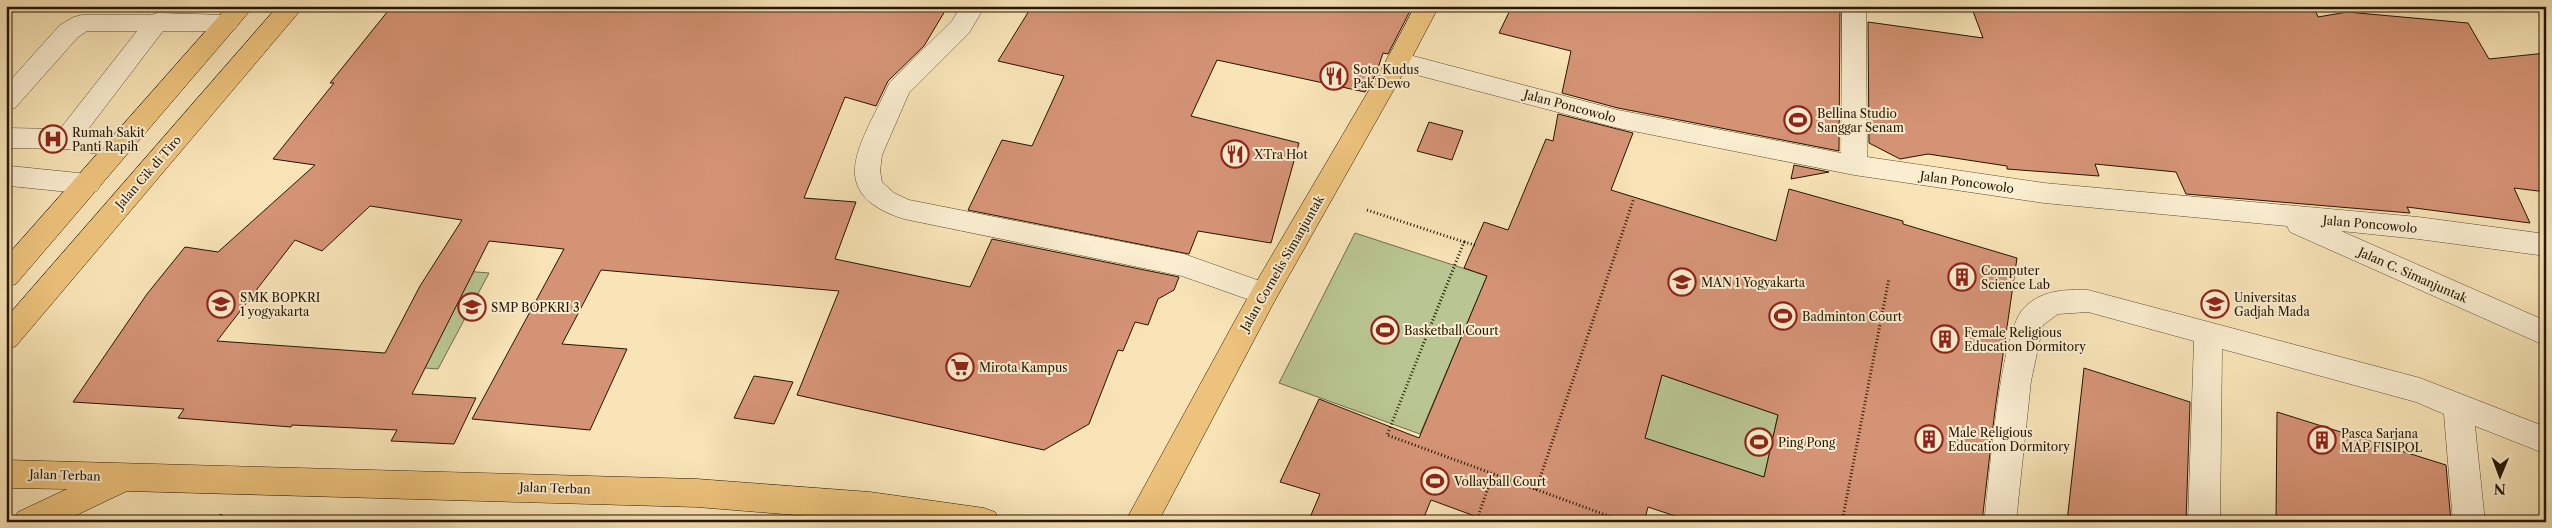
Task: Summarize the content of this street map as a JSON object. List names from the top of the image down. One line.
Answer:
{"streets":{"main road":["Jalan Cik di Tiro","Jalan Cornelis Simanjuntak","Jalan Terban"],"street":["Jalan Poncowolo","Jalan C. Simanjuntak"]},"crossings":[["Jalan Poncowolo","Jalan Cornelis Simanjuntak"],["Jalan Poncowolo","Jalan C. Simanjuntak"]],"places":{"restaurant":["Soto Kudus Pak Dewo","XTra Hot"],"sports":["Bellina Studio Sanggar Senam","Badminton Court","Basketball Court","Ping Pong","Vollayball Court"],"hospital":["Rumah Sakit Panti Rapih"],"building":["Computer Science Lab","Female Religious Education Dormitory","Male Religious Education Dormitory","Pasca Sarjana MAP FISIPOL"],"school or university":["MAN 1 Yogyakarta","SMK BOPKRI 1 yogyakarta","Universitas Gadjah Mada","SMP BOPKRI 3"],"supermarket":["Mirota Kampus"]},"north":"bottom"}
